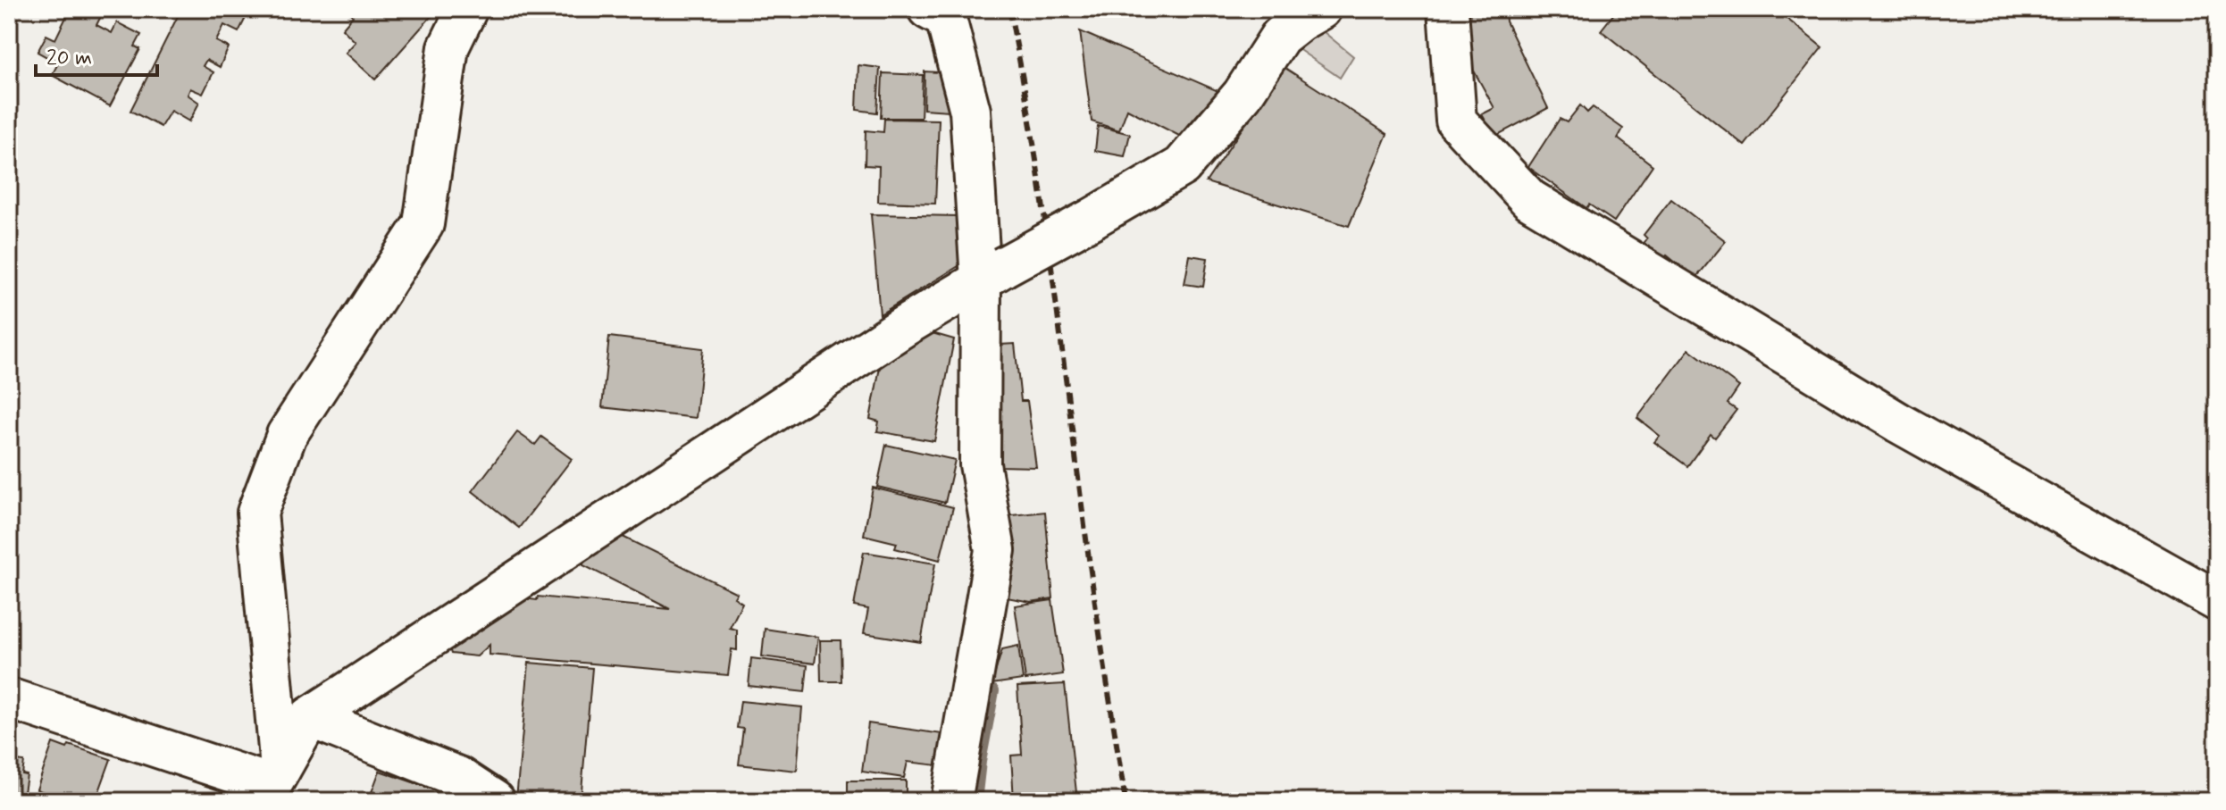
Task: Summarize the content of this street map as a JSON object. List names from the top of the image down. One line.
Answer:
{"scale_bar":"20 m"}
